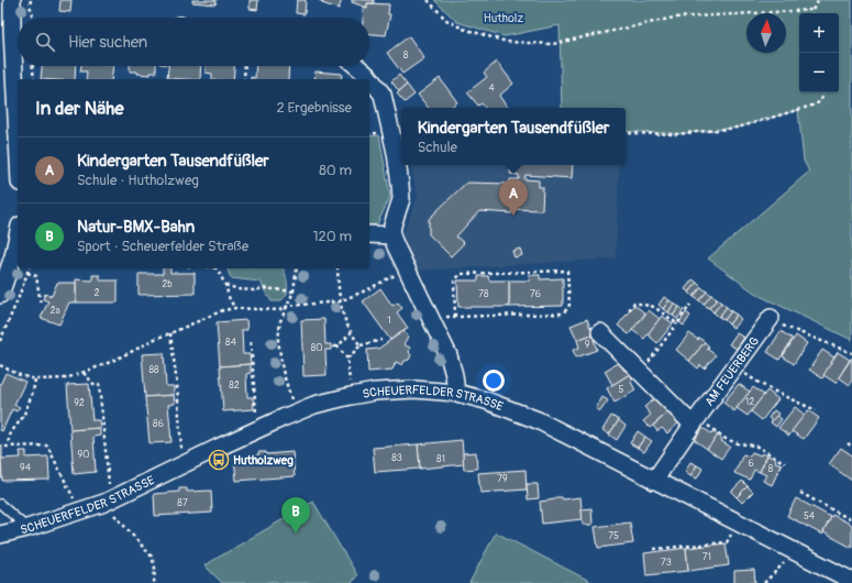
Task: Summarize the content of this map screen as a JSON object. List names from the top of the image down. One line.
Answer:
{"streets":{"street":["AM FEUERBERG","SCHEUERFELDER STRASSE"]},"crossings":[["AM FEUERBERG","SCHEUERFELDER STRASSE"]],"parks":["Hutholz"],"places":{"bus stop":["Hutholzweg"]},"house_numbers":["8","4","2b","2","78","76","2a","1","84","9","80","88","82","5","12","92","86","90","83","81","6","94","8","79","87","54","75","71","73"],"north":"top","page":{"map_buttons":["+","−"],"search":"Hier suchen","heading":["In der Nähe","2 Ergebnisse"],"popup":["Kindergarten Tausendfüßler","Schule"],"list":[{"mark":"A","name":"Kindergarten Tausendfüßler","note":"Schule · Hutholzweg","value":"80 m"},{"mark":"B","name":"Natur-BMX-Bahn","note":"Sport · Scheuerfelder Straße","value":"120 m"}],"pins":["A","B"]}}
